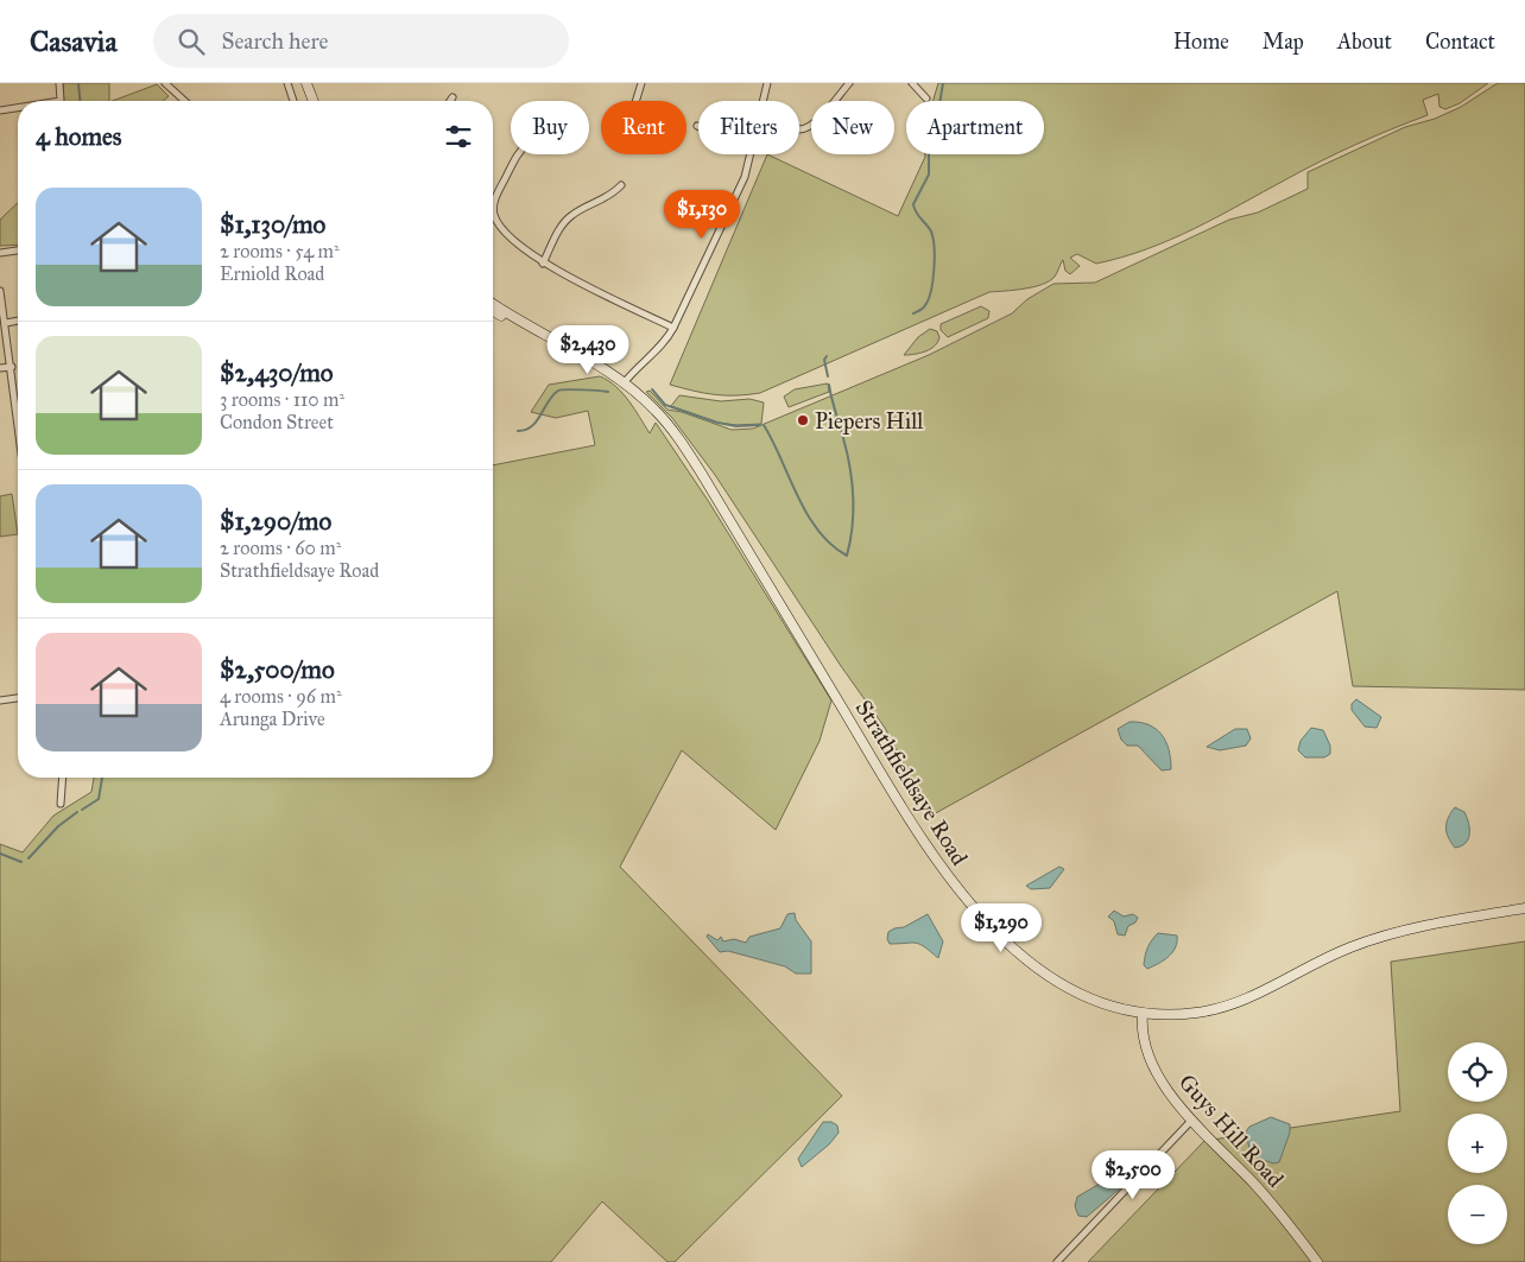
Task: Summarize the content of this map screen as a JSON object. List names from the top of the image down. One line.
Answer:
{"streets":{"main road":["Strathfieldsaye Road","Guys Hill Road"]},"crossings":[["Strathfieldsaye Road","Guys Hill Road"]],"places":["Piepers Hill"],"page":{"header":"Casavia","search":"Search here","nav":["Home","Map","About","Contact"],"chip":["Buy","Rent","Filters","New","Apartment"],"heading":"4 homes","list":[{"name":"$1,130/mo","note":"2 rooms · 54 m² · Erniold Road"},{"name":"$2,430/mo","note":"3 rooms · 110 m² · Condon Street"},{"name":"$1,290/mo","note":"2 rooms · 60 m² · Strathfieldsaye Road"},{"name":"$2,500/mo","note":"4 rooms · 96 m² · Arunga Drive"}],"price":["$1,130","$2,430","$1,290","$2,500"],"map_buttons":["+","−"]}}
